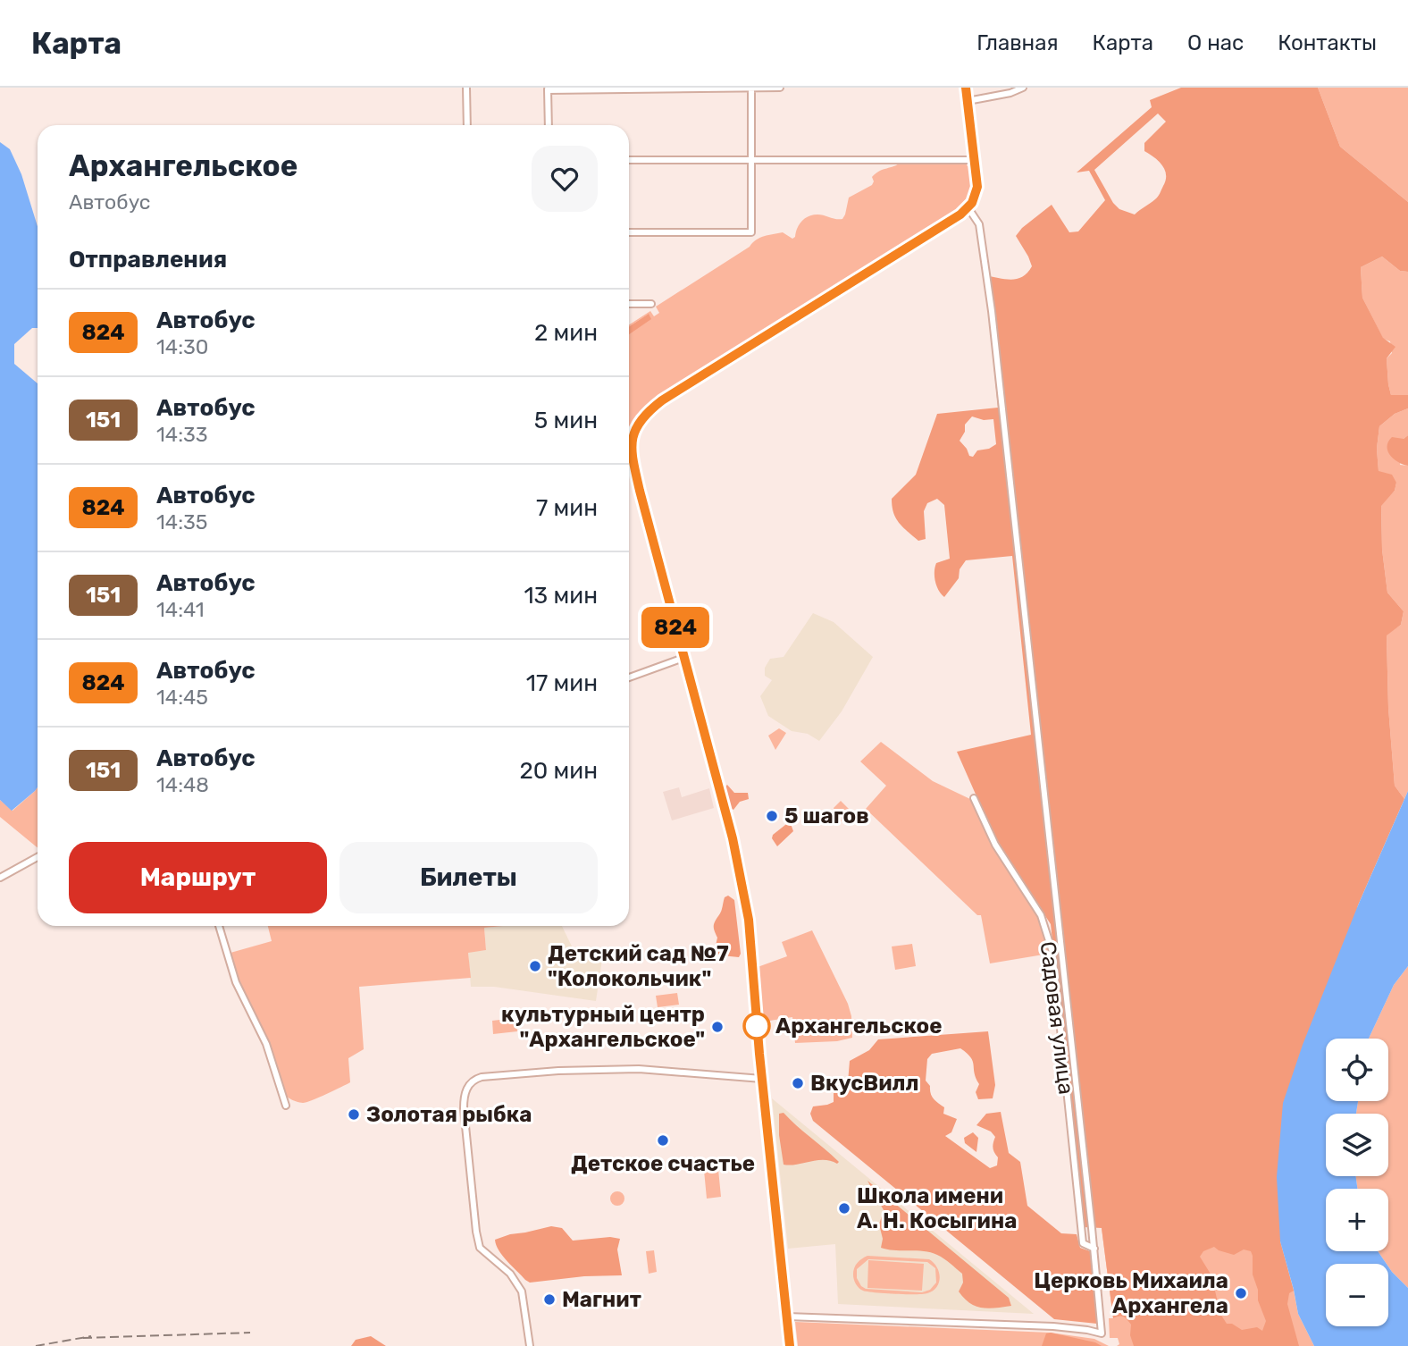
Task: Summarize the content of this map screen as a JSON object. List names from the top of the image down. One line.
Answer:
{"streets":{"street":["Садовая улица"]},"places":["5 шагов","Детский сад №7 \"Колокольчик\"","Архангельское","культурный центр \"Архангельское\"","ВкусВилл","Золотая рыбка","Детское счастье","Школа имени А. Н. Косыгина","Церковь Михаила Архангела","Магнит"],"lines":["bus line 824"],"page":{"header":"Карта","nav":["Главная","Карта","О нас","Контакты"],"on_map":"824","heading":[["Архангельское","Автобус"],"Отправления"],"list":[{"mark":"824","name":"Автобус","note":"14:30","value":"2 мин"},{"mark":"151","name":"Автобус","note":"14:33","value":"5 мин"},{"mark":"824","name":"Автобус","note":"14:35","value":"7 мин"},{"mark":"151","name":"Автобус","note":"14:41","value":"13 мин"},{"mark":"824","name":"Автобус","note":"14:45","value":"17 мин"},{"mark":"151","name":"Автобус","note":"14:48","value":"20 мин"}],"buttons":["Маршрут","Билеты"],"map_buttons":["+","−"]}}
